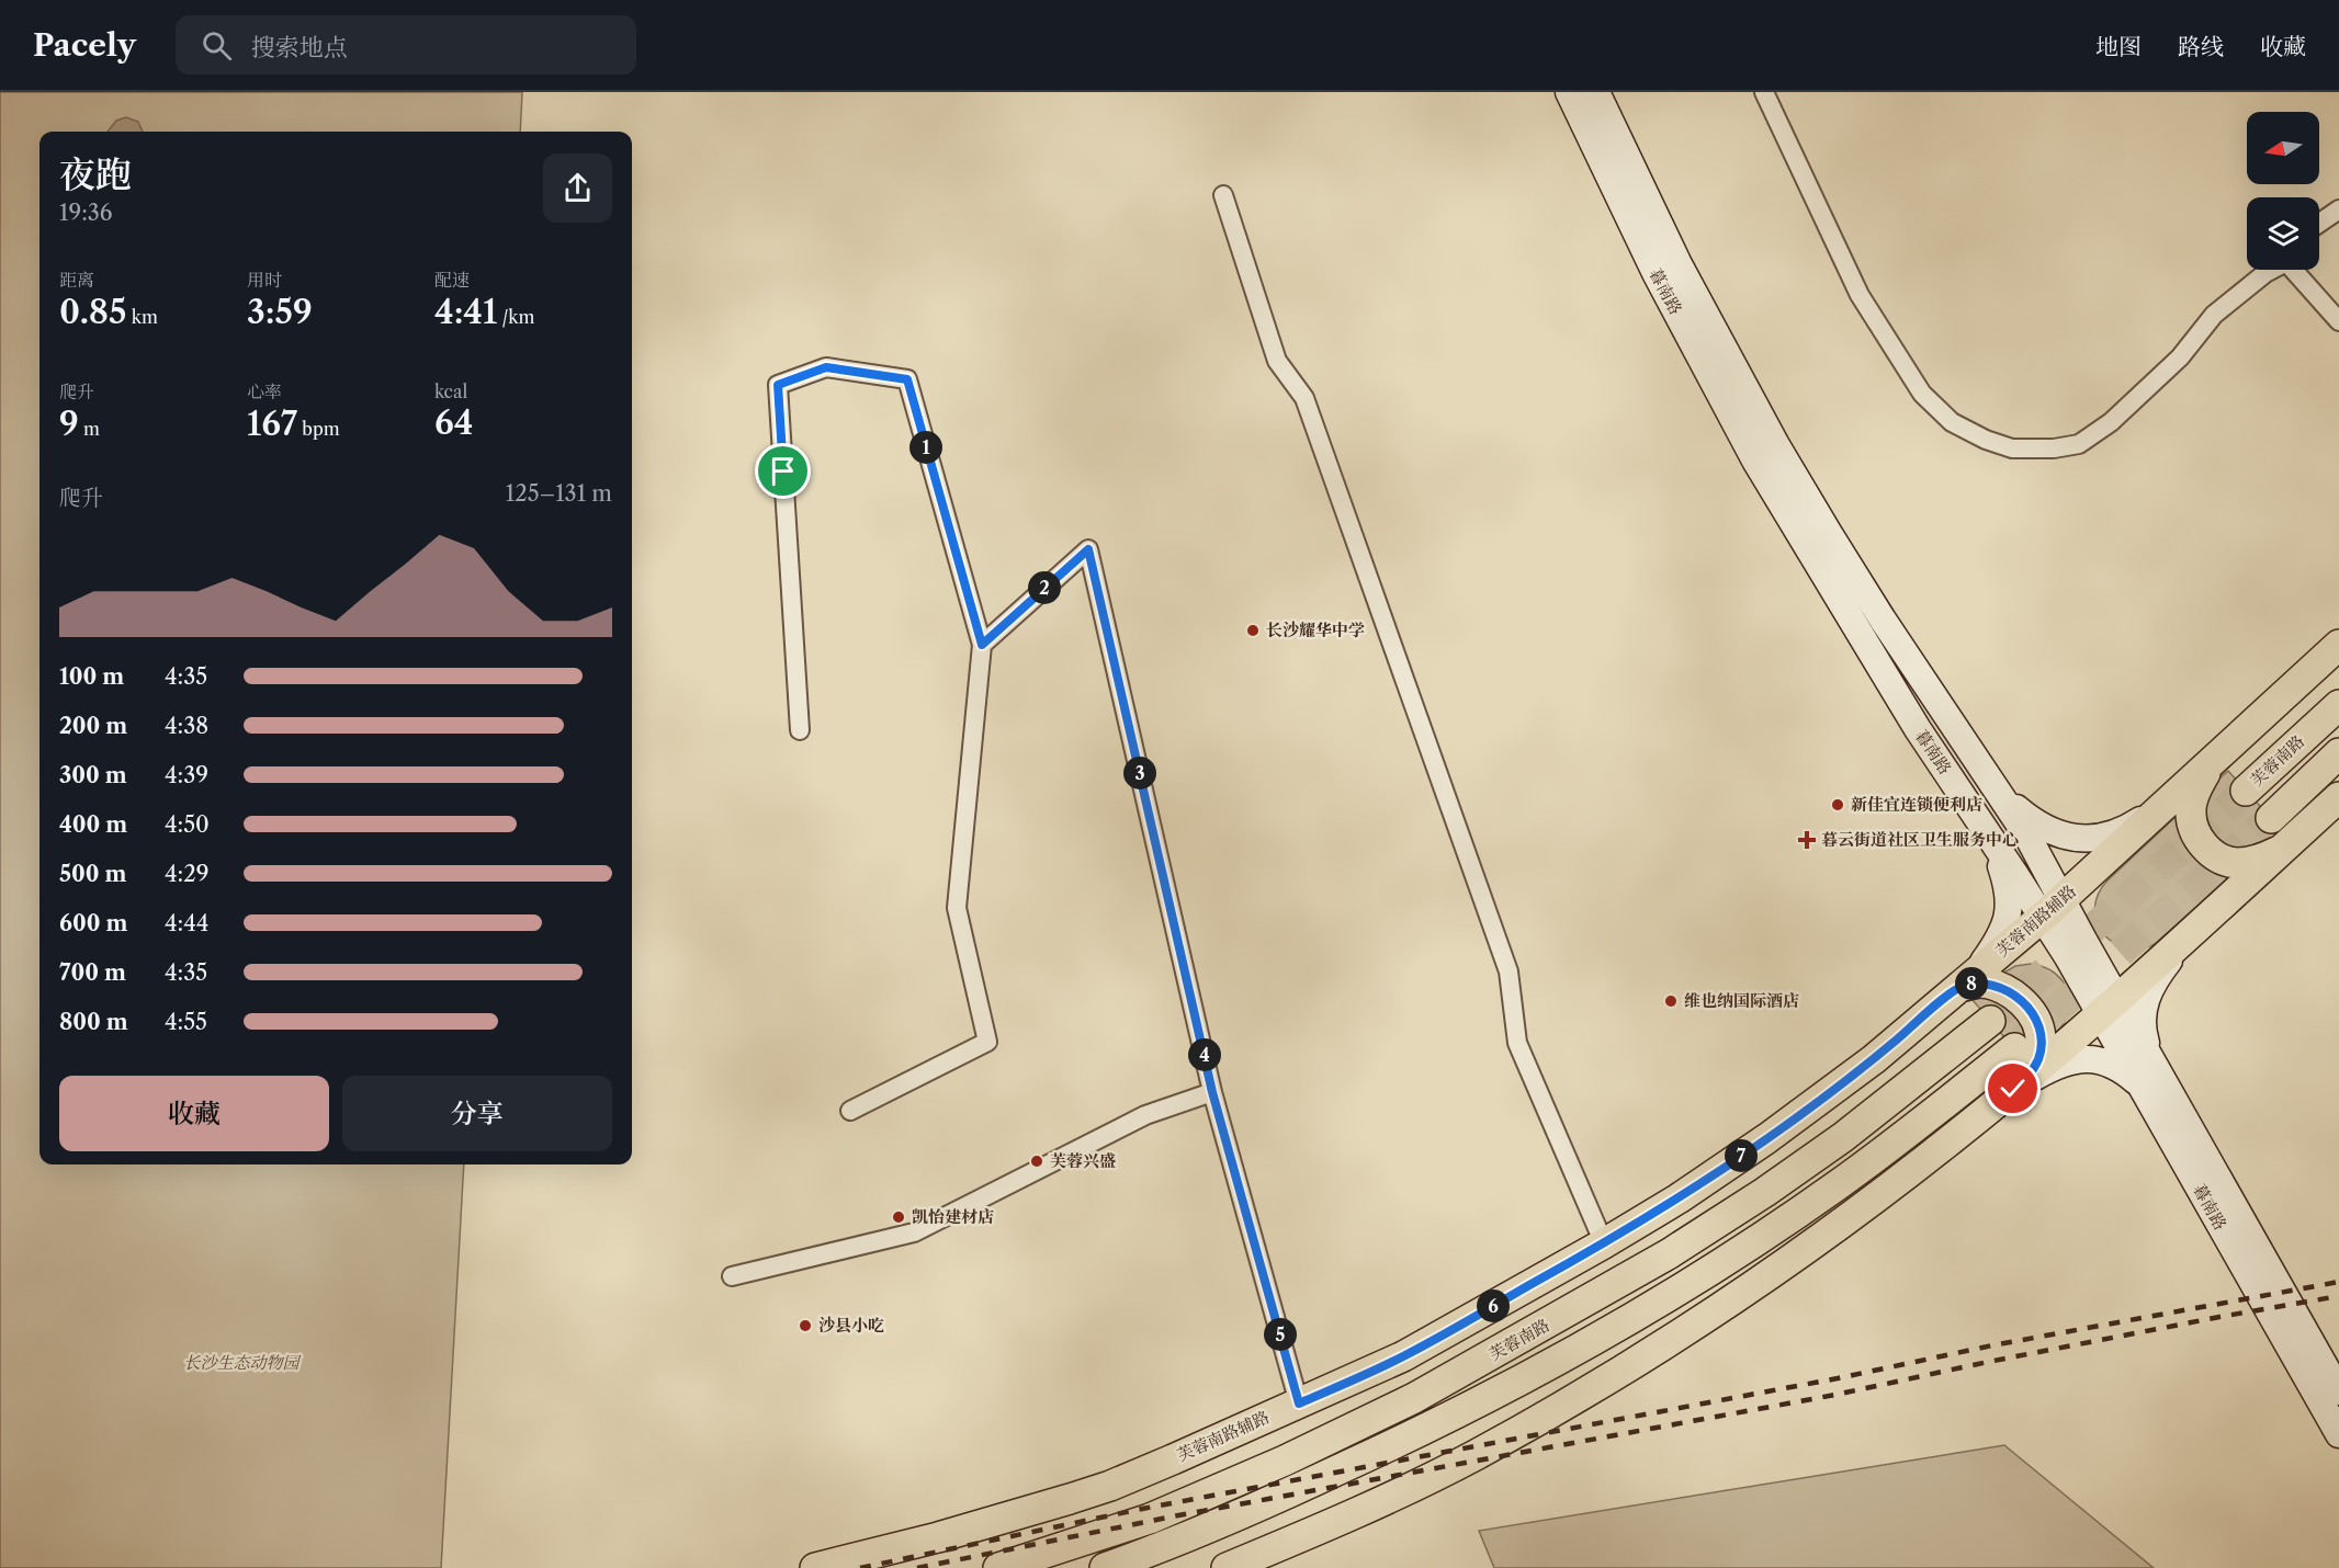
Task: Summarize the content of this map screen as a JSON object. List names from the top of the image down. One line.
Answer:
{"streets":{"main road":["暮南路","芙蓉南路","芙蓉南路辅路"]},"crossings":[["暮南路","芙蓉南路辅路"]],"parks":["长沙生态动物园"],"places":{"other":["长沙耀华中学","新佳宜连锁便利店","维也纳国际酒店","芙蓉兴盛","凯怡建材店","沙县小吃"],"health":["暮云街道社区卫生服务中心"]},"north":"left","page":{"header":"Pacely","search":"搜索地点","nav":["地图","路线","收藏"],"heading":["夜跑","19:36"],"stats":[["距离","0.85 km"],["用时","3:59"],["配速","4:41 /km"],["爬升","9 m"],["心率","167 bpm"],["kcal","64"]],"pins":["1","2","3","8","4","7","6","5"],"chart":["爬升","125–131 m"],"list":[{"name":"100 m","note":"4:35"},{"name":"200 m","note":"4:38"},{"name":"300 m","note":"4:39"},{"name":"400 m","note":"4:50"},{"name":"500 m","note":"4:29"},{"name":"600 m","note":"4:44"},{"name":"700 m","note":"4:35"},{"name":"800 m","note":"4:55"}],"buttons":["收藏","分享"]}}
